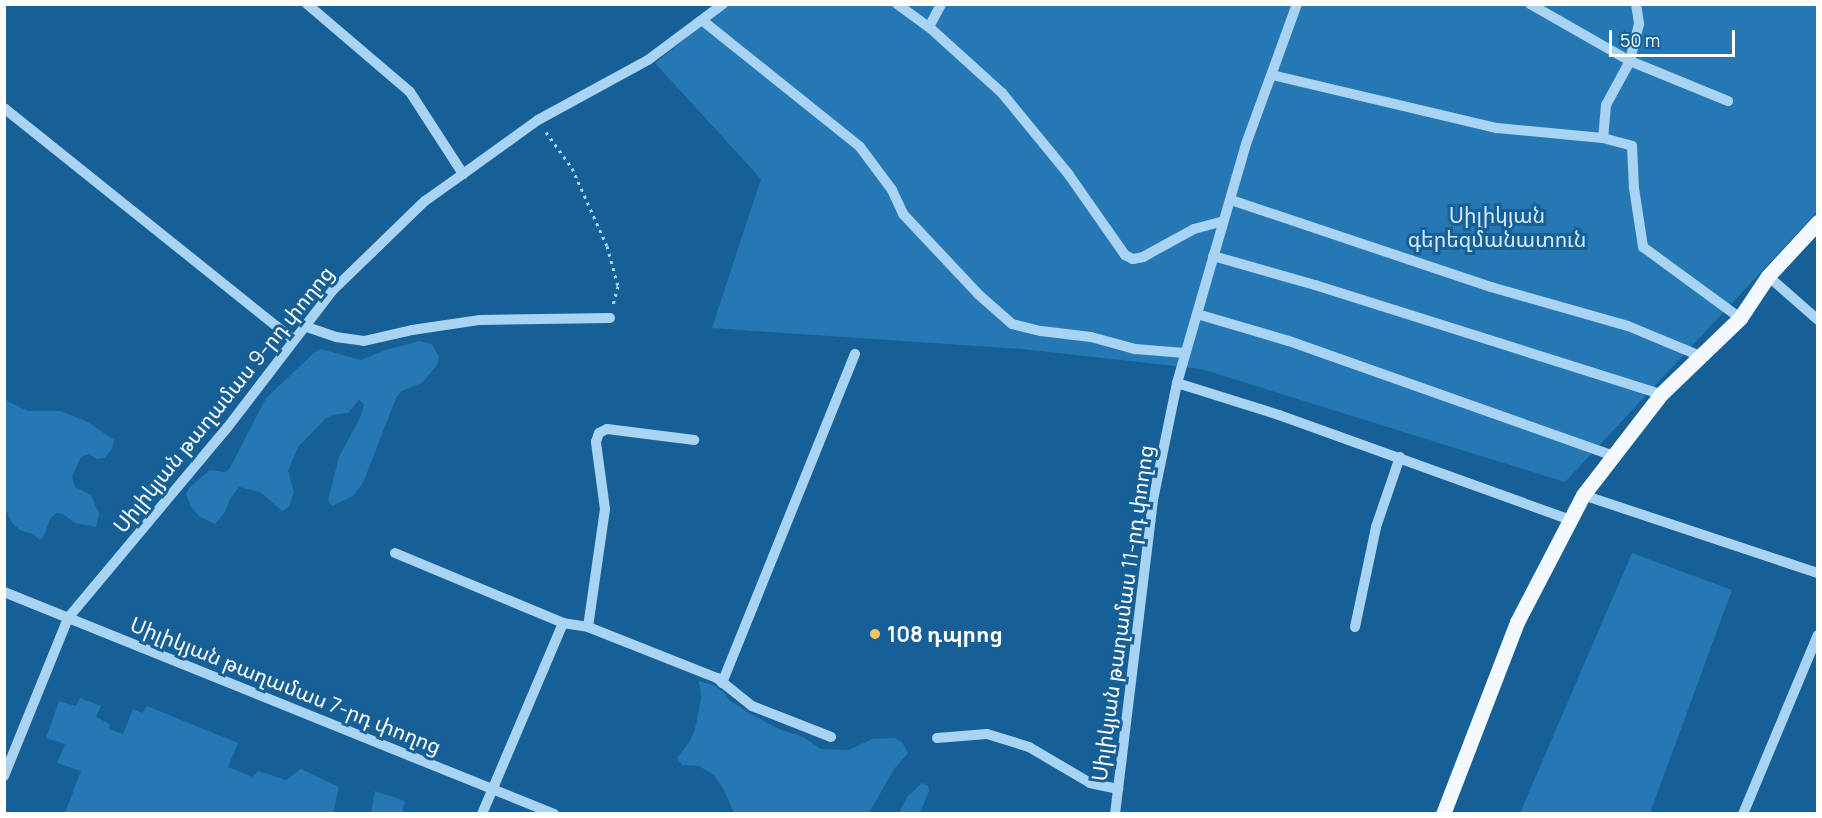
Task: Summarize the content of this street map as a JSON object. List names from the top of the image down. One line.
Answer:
{"streets":{"street":["Սիլիկյան թաղամաս 9-րդ փողոց","Սիլիկյան թաղամաս 11-րդ փողոց","Սիլիկյան թաղամաս 7-րդ փողոց"]},"crossings":[["Սիլիկյան թաղամաս 9-րդ փողոց","Սիլիկյան թաղամաս 7-րդ փողոց"]],"parks":["Սիլիկյան գերեզմանատուն"],"places":["108 դպրոց"],"scale_bar":"50 m"}
